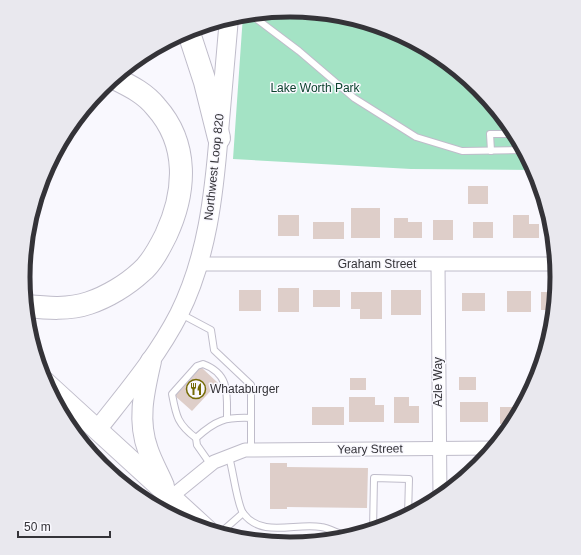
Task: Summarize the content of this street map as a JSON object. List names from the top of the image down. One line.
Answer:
{"streets":{"main road":["Northwest Loop 820"],"street":["Graham Street","Azle Way","Yeary Street"]},"crossings":[["Northwest Loop 820","Graham Street"],["Graham Street","Azle Way"],["Azle Way","Yeary Street"]],"parks":["Lake Worth Park"],"places":{"restaurant":["Whataburger"]},"scale_bar":"50 m"}
